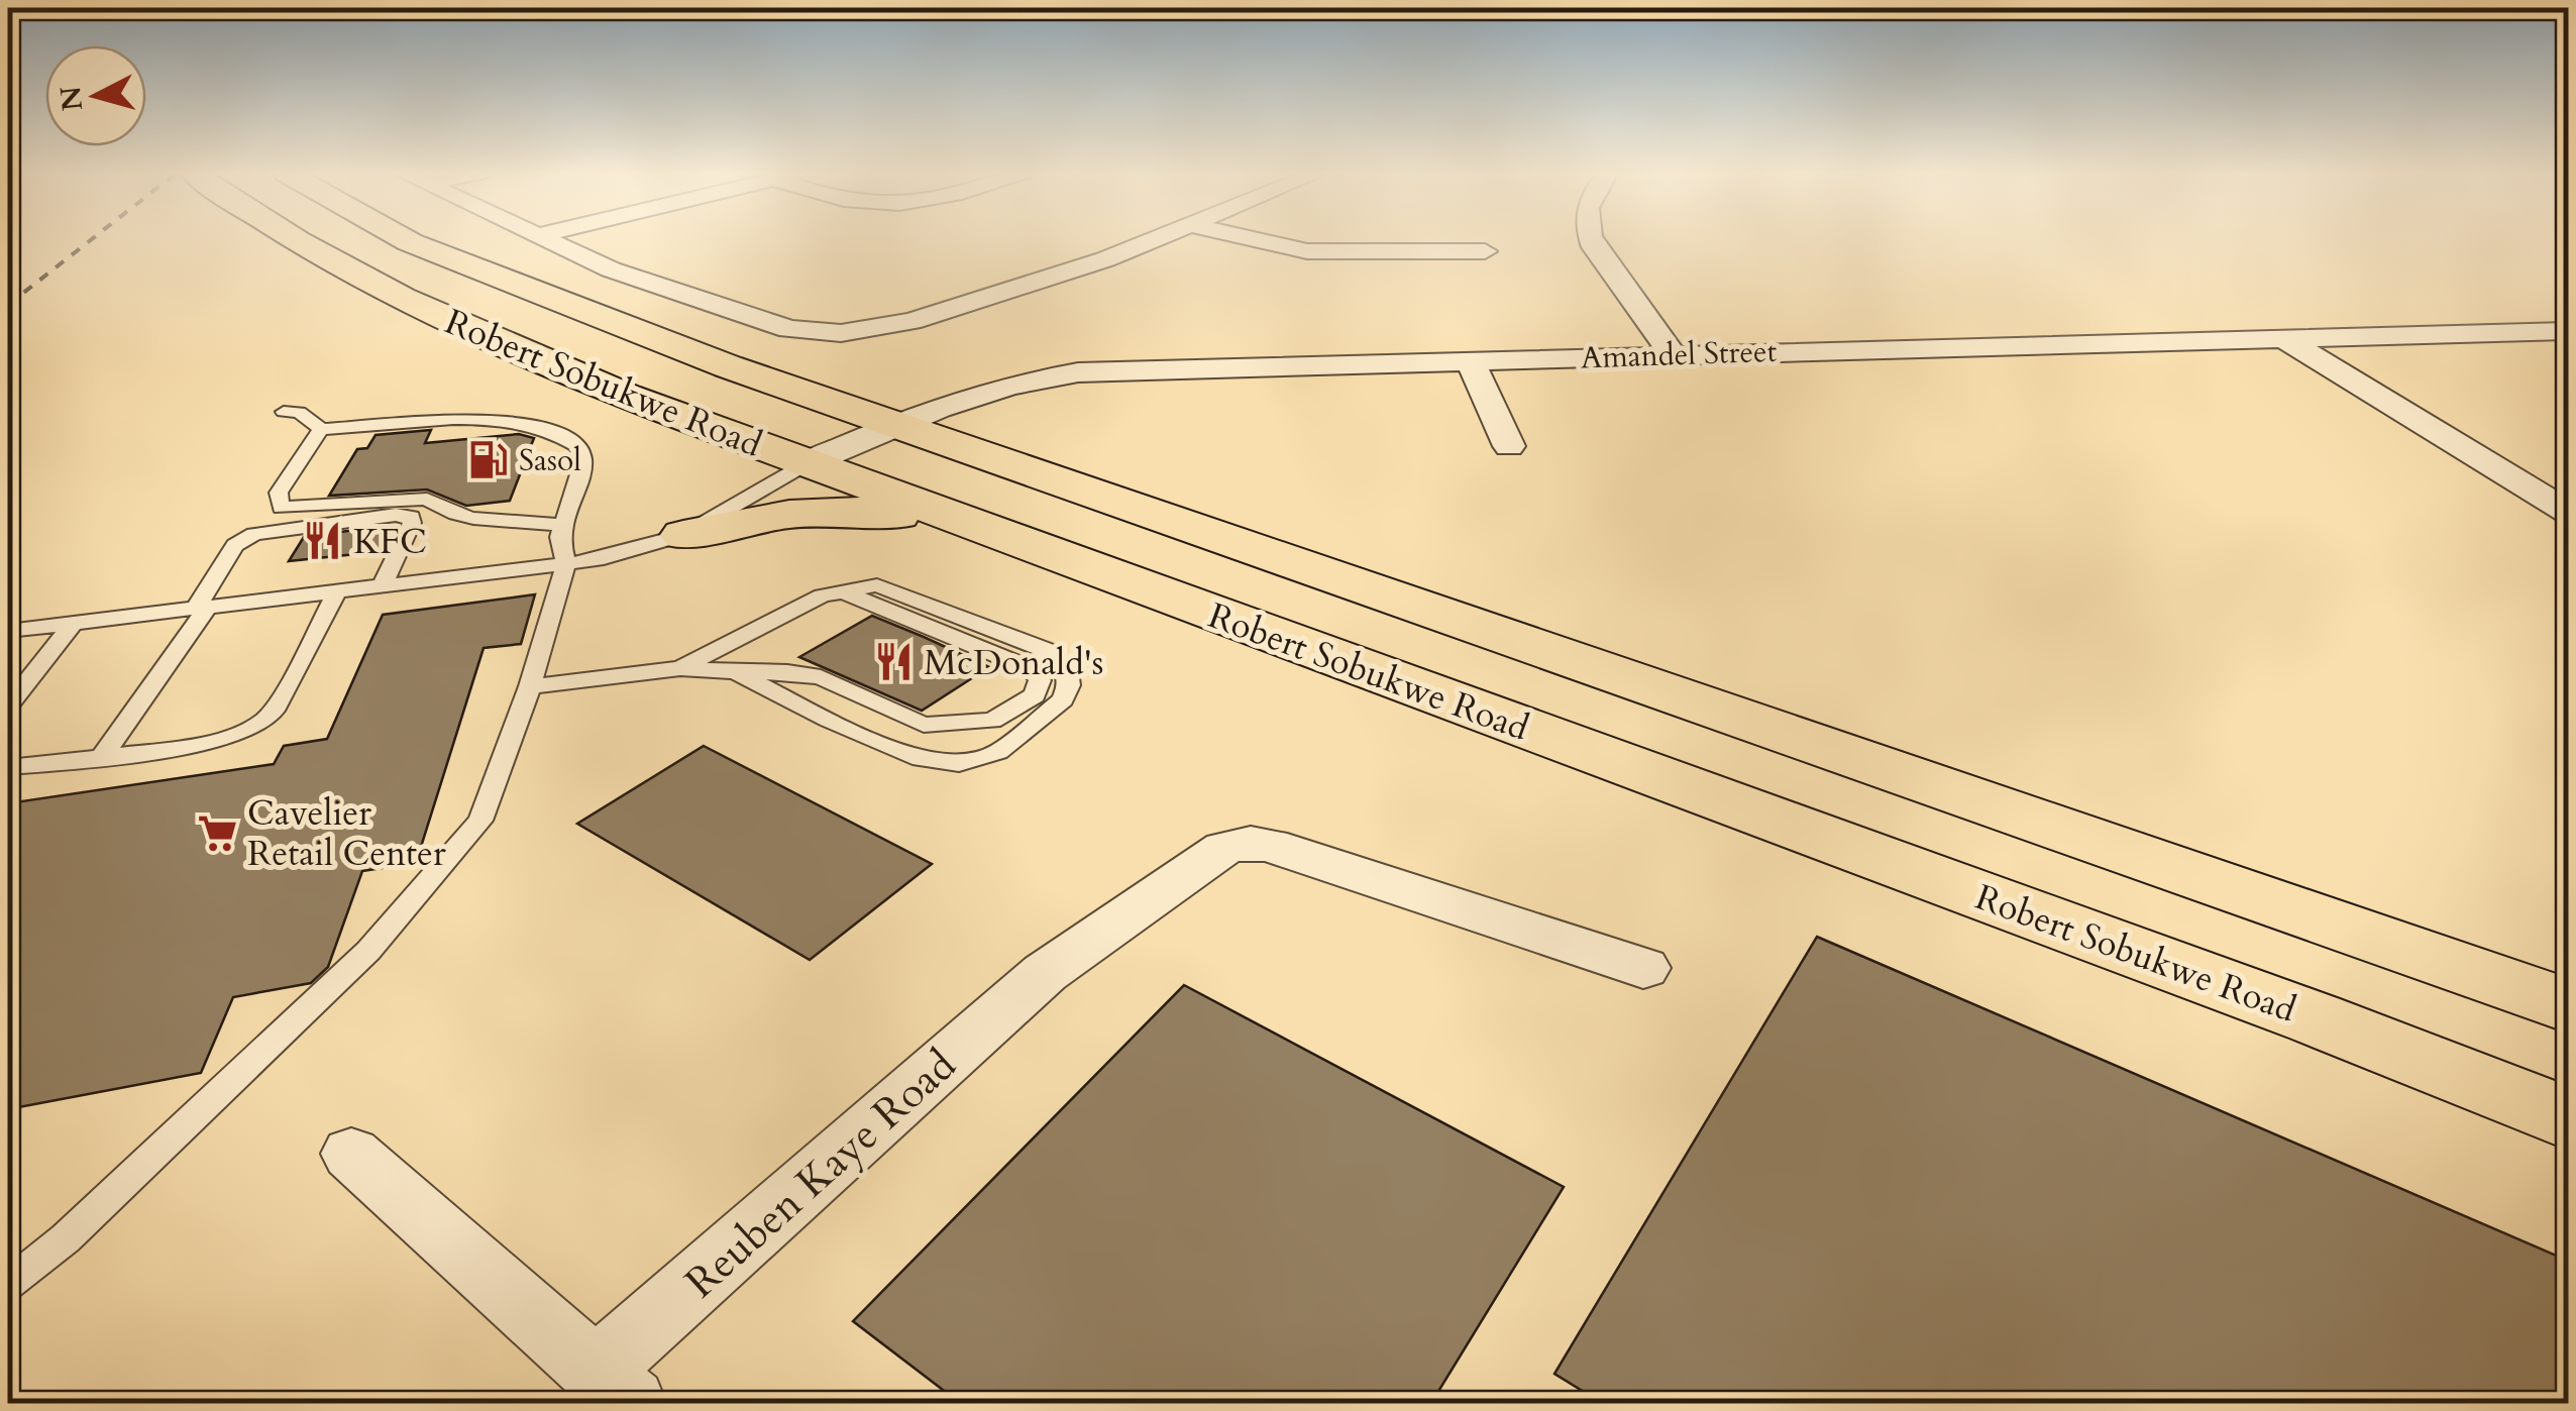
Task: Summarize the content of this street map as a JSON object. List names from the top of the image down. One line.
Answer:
{"streets":{"main road":["Robert Sobukwe Road"],"street":["Amandel Street","Reuben Kaye Road"]},"crossings":[["Amandel Street","Robert Sobukwe Road"]],"places":{"fuel station":["Sasol"],"restaurant":["KFC","McDonald's"],"supermarket":["Cavelier Retail Center"]},"north":"left"}
